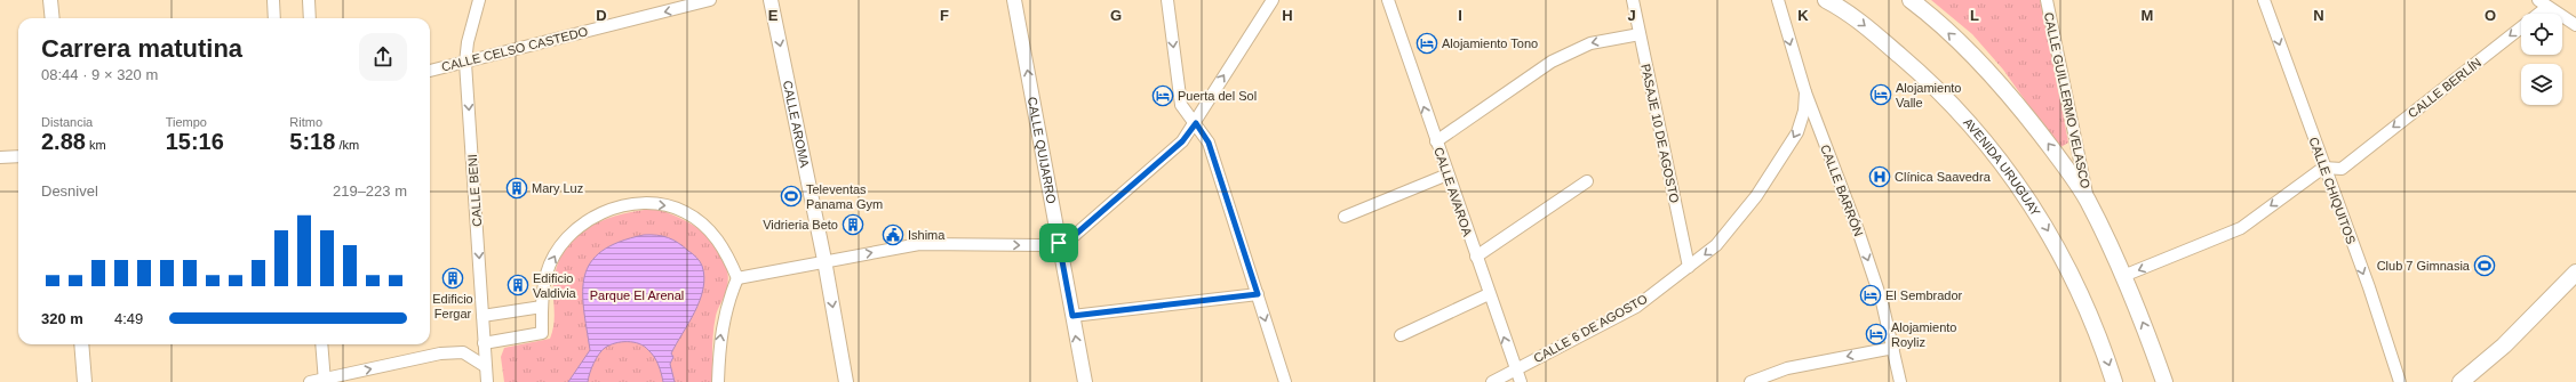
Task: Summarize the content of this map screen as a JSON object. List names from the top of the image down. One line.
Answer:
{"streets":{"main road":["AVENIDA URUGUAY"],"street":["CALLE CELSO CASTEDO","CALLE BERLÍN","CALLE GUILLERMO VELASCO","CALLE AROMA","PASAJE 10 DE AGOSTO","CALLE QUIJARRO","CALLE BENI","CALLE BARRÓN","CALLE CHIQUITOS","CALLE AVAROA","CALLE 6 DE AGOSTO"]},"crossings":[["CALLE CELSO CASTEDO","CALLE BENI"],["CALLE BERLÍN","CALLE CHIQUITOS"],["PASAJE 10 DE AGOSTO","CALLE 6 DE AGOSTO"],["CALLE BARRÓN","CALLE 6 DE AGOSTO"],["CALLE AVAROA","CALLE 6 DE AGOSTO"]],"one_way":["CALLE CELSO CASTEDO","CALLE BERLÍN","CALLE AROMA","CALLE QUIJARRO","CALLE BENI","CALLE BARRÓN","CALLE CHIQUITOS","CALLE AVAROA","CALLE 6 DE AGOSTO"],"parks":["Parque El Arenal"],"places":{"hotel":["Alojamiento Tono","Alojamiento Valle","Puerta del Sol","El Sembrador","Alojamiento Royliz"],"hospital":["Clínica Saavedra"],"building":["Mary Luz","Vidrieria Beto","Edificio Fergar","Edificio Valdivia"],"sports":["Televentas Panama Gym","Club 7 Gimnasia"],"public building":["Ishima"]},"page":{"heading":["Carrera matutina","08:44 · 9 × 320 m"],"stats":[["Distancia","2.88 km"],["Tiempo","15:16"],["Ritmo","5:18 /km"]],"chart":["Desnivel","219–223 m"],"list":[{"name":"320 m","note":"4:49"}]},"grid":{"columns":["D","E","F","G","H","I","J","K","L","M","N","O"]}}
